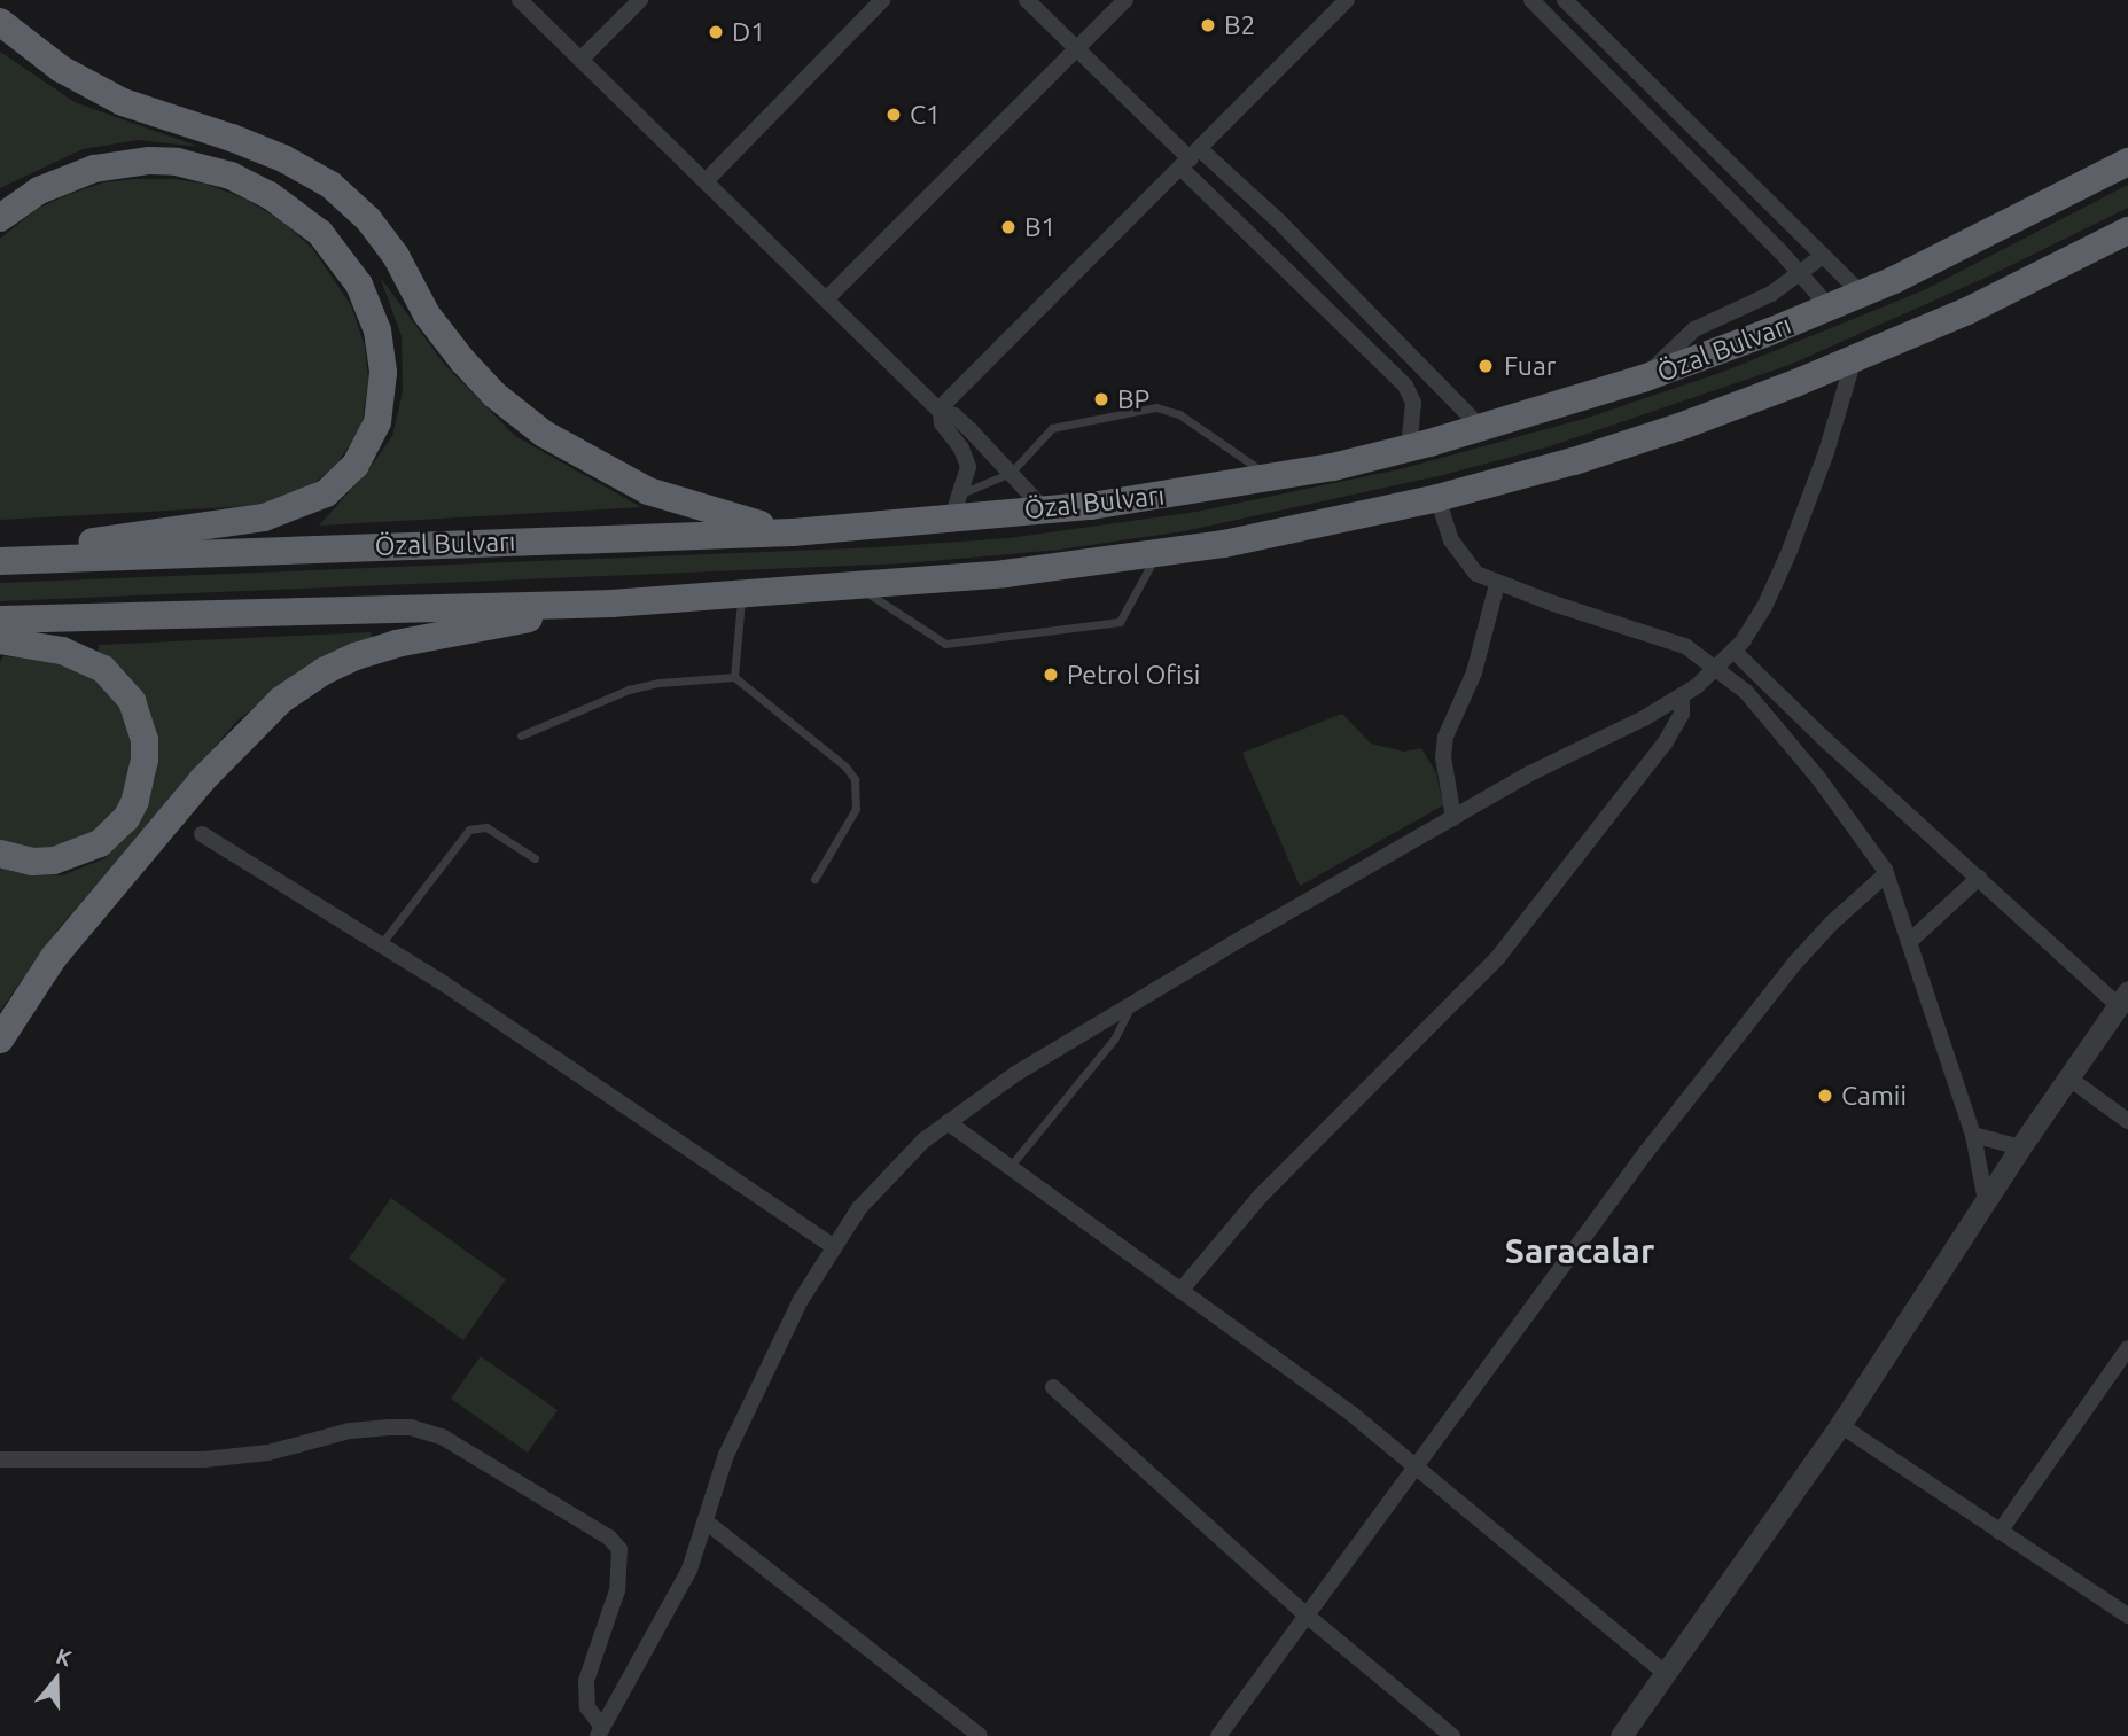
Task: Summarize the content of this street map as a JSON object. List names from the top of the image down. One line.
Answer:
{"streets":{"highway":["Özal Bulvarı"]},"districts":["Saracalar"],"places":["B2","D1","C1","B1","Fuar","BP","Petrol Ofisi","Camii"],"north":"top"}
